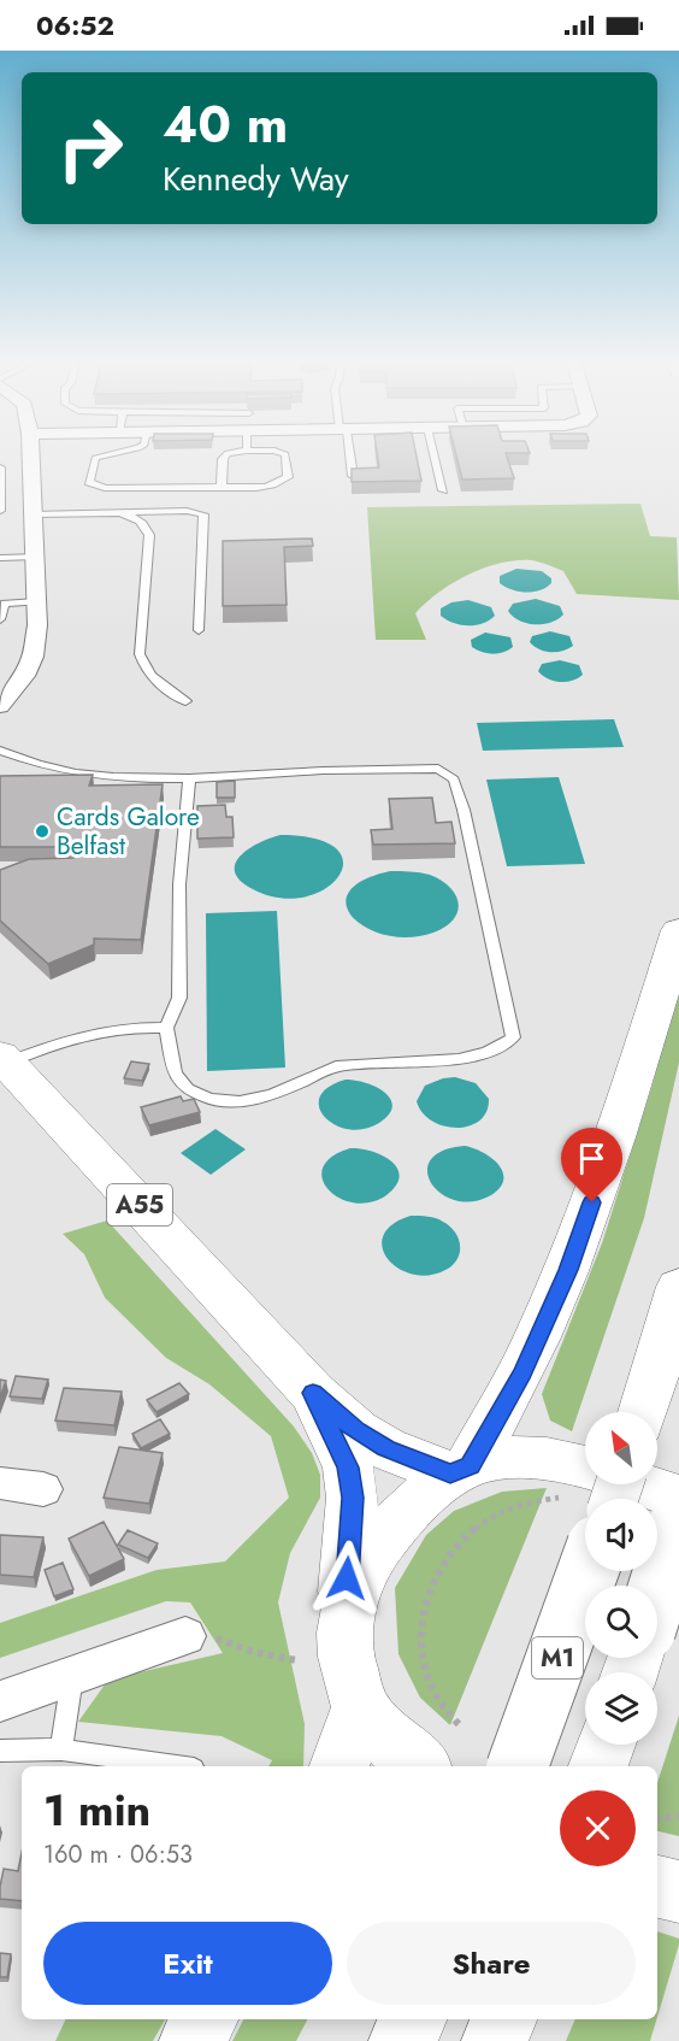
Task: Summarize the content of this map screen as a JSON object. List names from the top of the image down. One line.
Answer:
{"streets":{"highway":["A55","M1"]},"places":["Cards Galore Belfast"],"north":"top left","page":{"status":"06:52","turn":["40 m","Kennedy Way"],"heading":["1 min","160 m · 06:53"],"buttons":["Exit","Share"]}}
